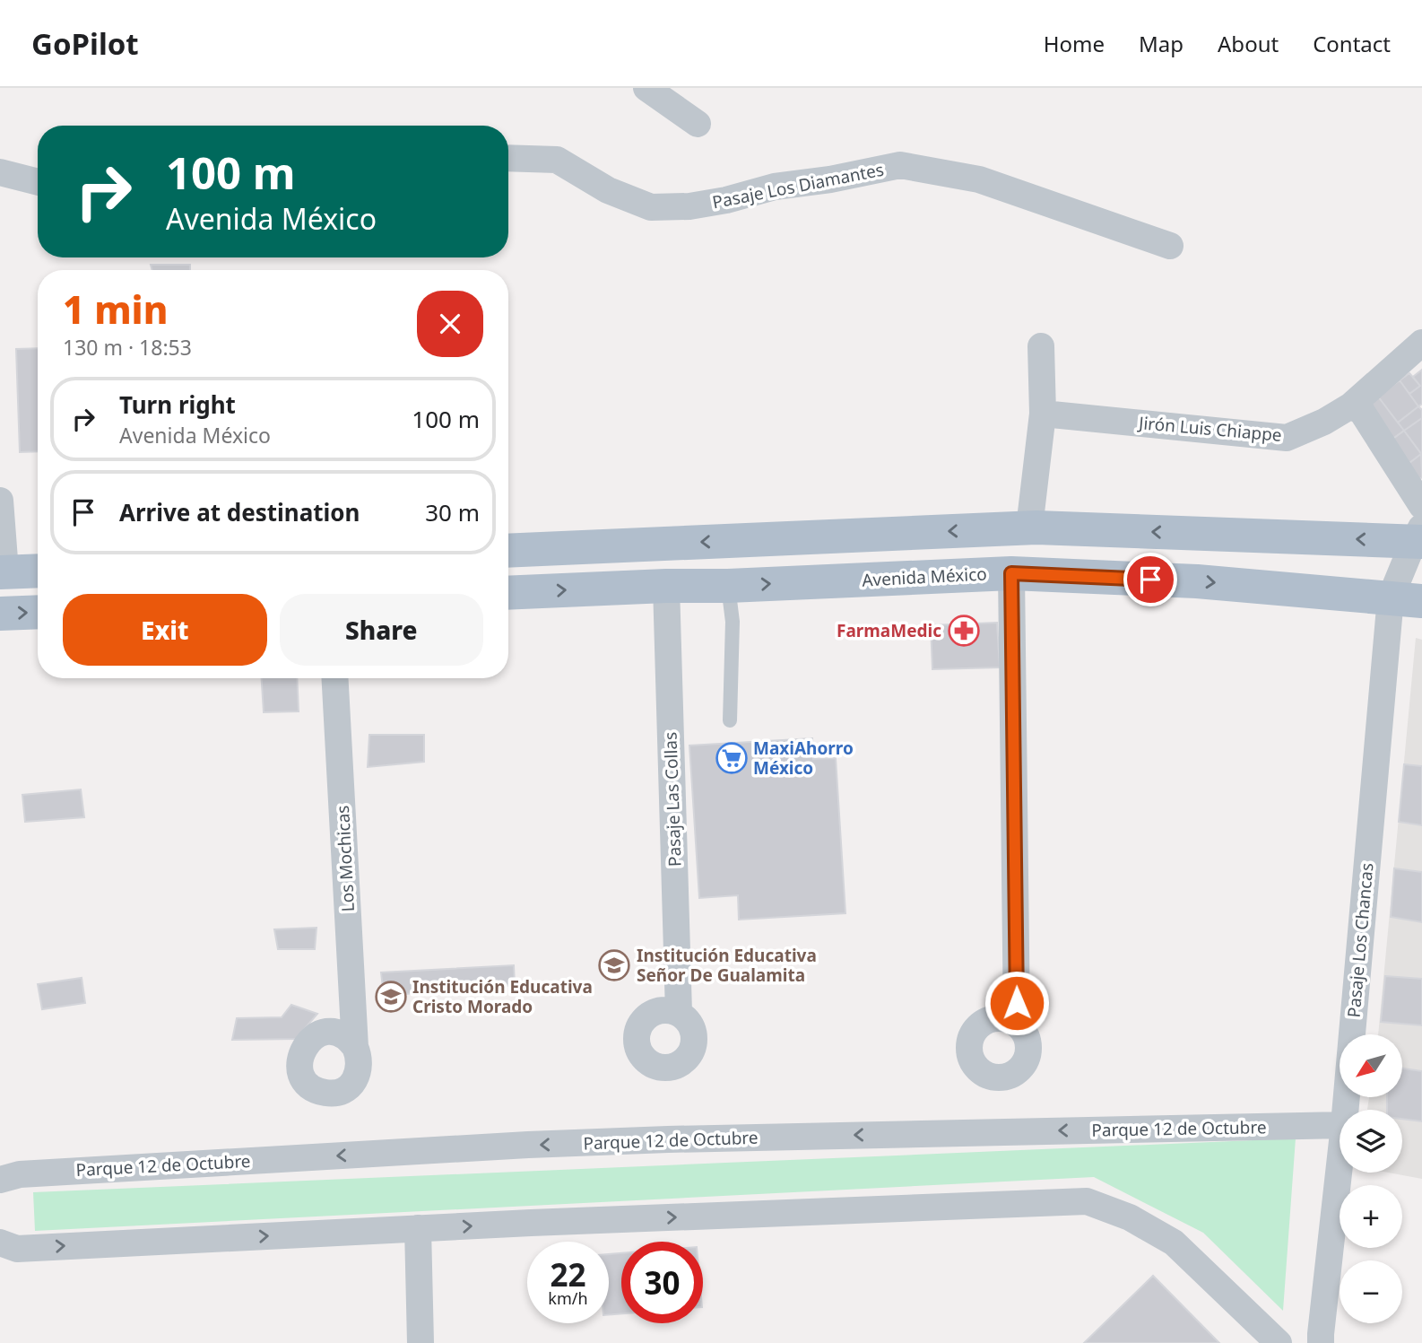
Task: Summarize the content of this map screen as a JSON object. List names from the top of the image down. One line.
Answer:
{"streets":{"main road":["Avenida México"],"street":["Pasaje Los Diamantes","Jirón Luis Chiappe","Pasaje Las Collas","Los Mochicas","Pasaje Los Chancas","Parque 12 de Octubre"]},"crossings":[["Avenida México","Pasaje Las Collas"],["Avenida México","Pasaje Los Chancas"]],"places":{"pharmacy":["FarmaMedic"],"supermarket":["MaxiAhorro México"],"school or university":["Institución Educativa Señor De Gualamita","Institución Educativa Cristo Morado"]},"north":"bottom left","page":{"header":"GoPilot","nav":["Home","Map","About","Contact"],"turn":["100 m","Avenida México"],"heading":["1 min","130 m · 18:53"],"list":[{"name":"Turn right","note":"Avenida México","value":"100 m"},{"name":"Arrive at destination","value":"30 m"}],"buttons":["Exit","Share"],"map_buttons":["+","−"],"speed":"22 km/h","limit":"30"}}
